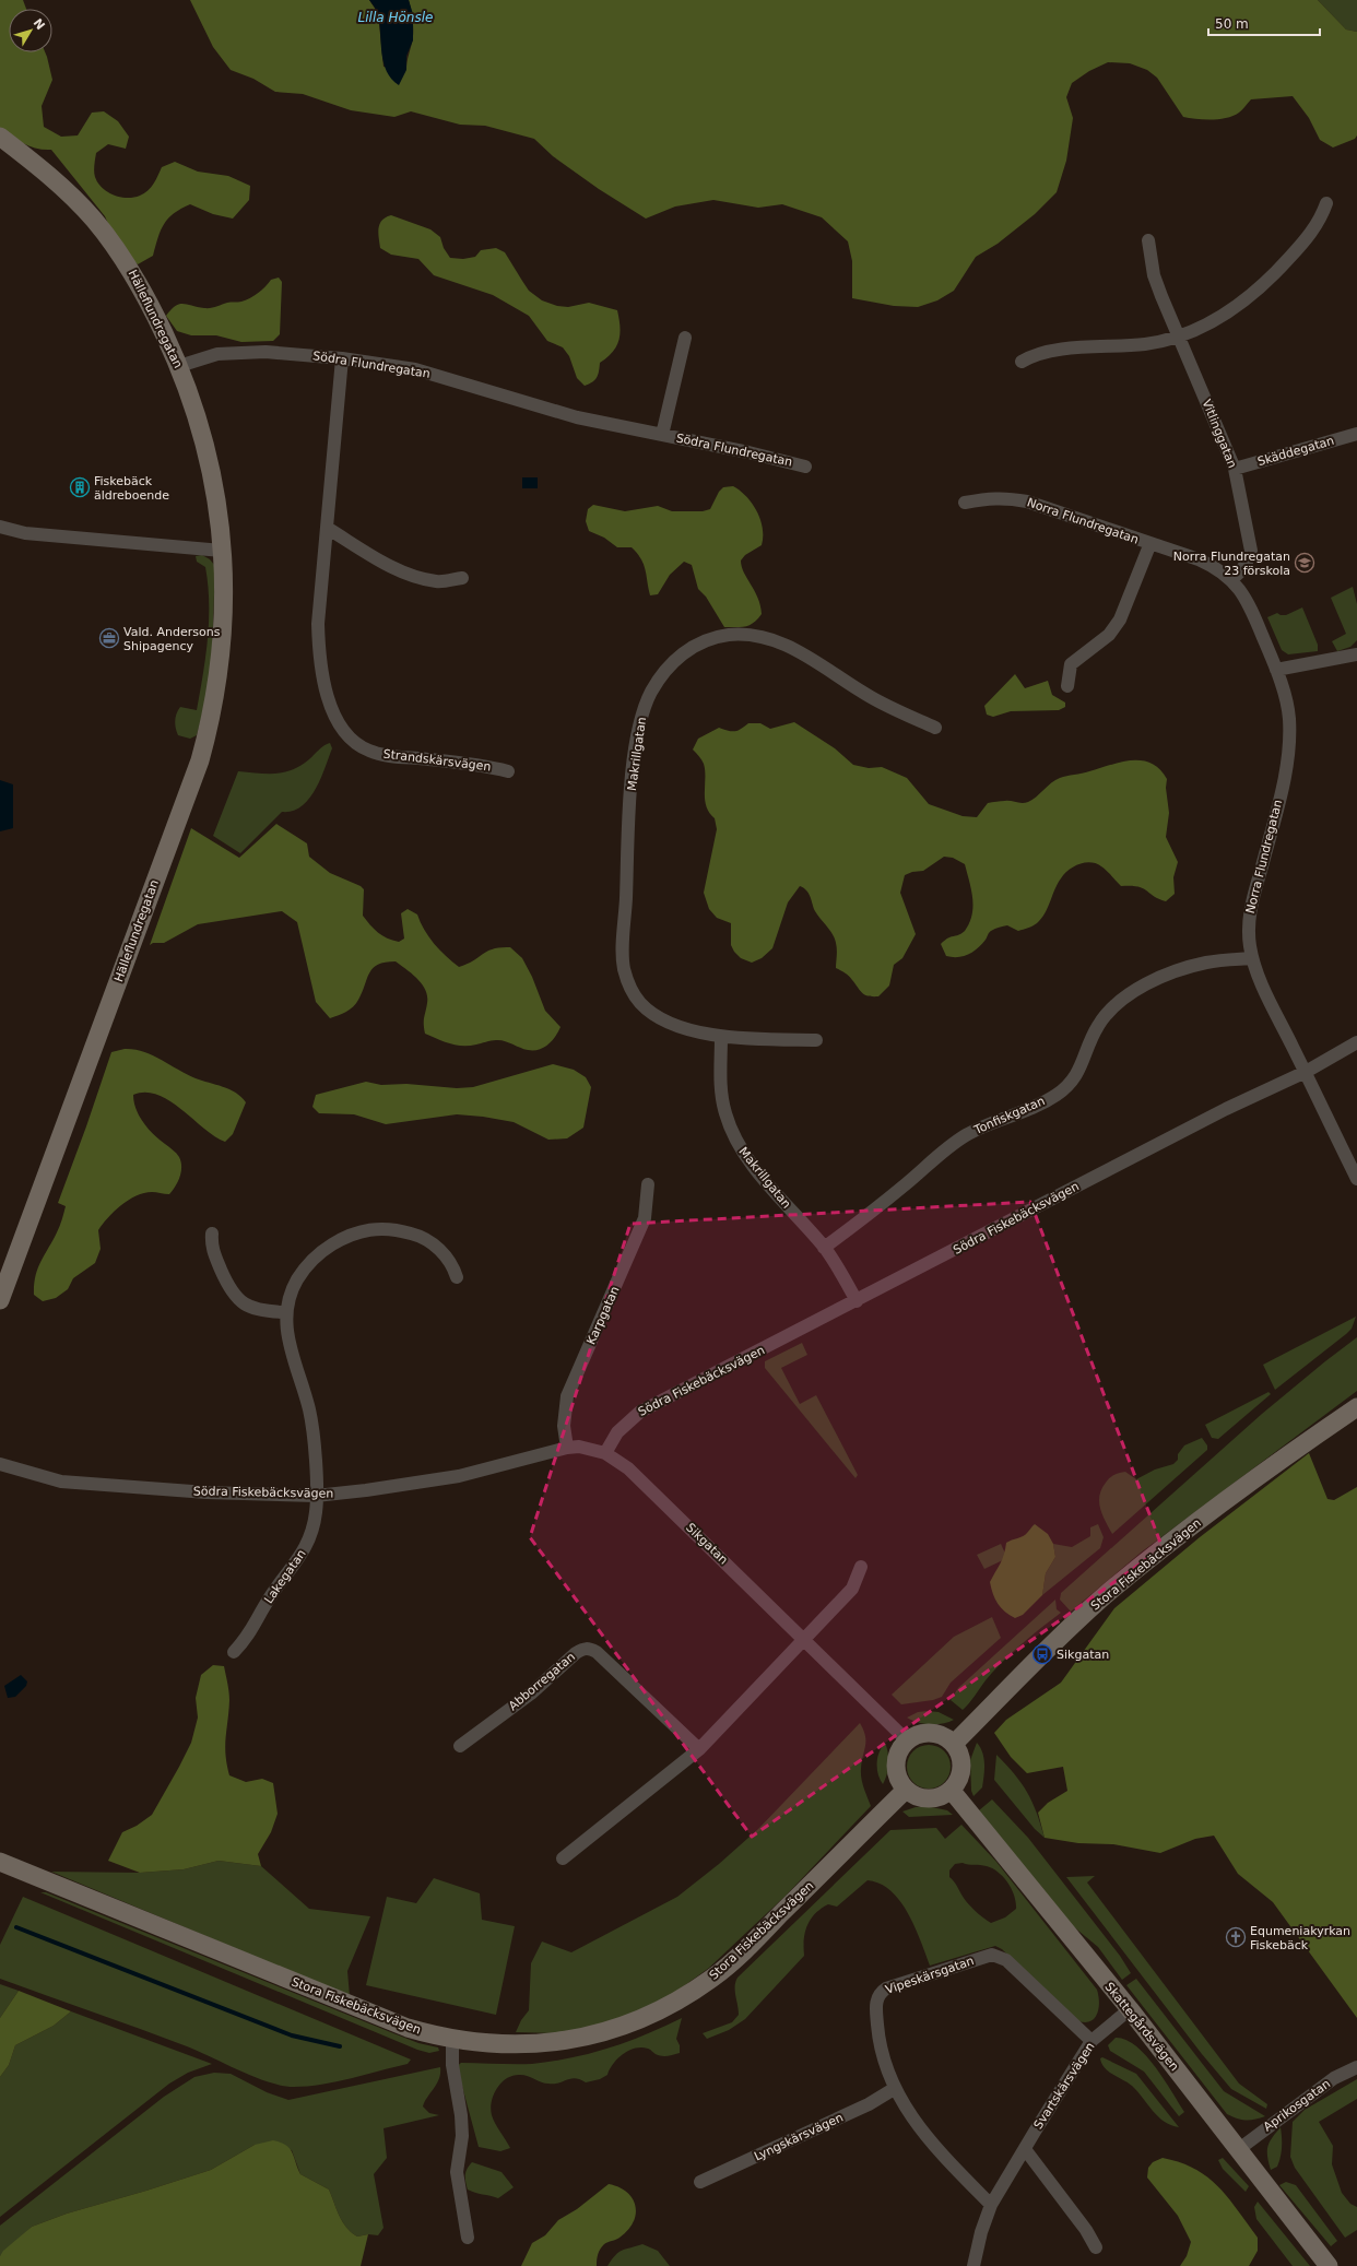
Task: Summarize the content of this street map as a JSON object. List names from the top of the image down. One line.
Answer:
{"streets":{"street":["Hälleflundregatan","Södra Flundregatan","Vitlinggatan","Skäddegatan","Norra Flundregatan","Makrillgatan","Strandskärsvägen","Tonfiskgatan","Södra Fiskebäcksvägen","Karpgatan","Sikgatan","Stora Fiskebäcksvägen","Lakegatan","Abborregatan","Vipeskärsgatan","Skattegårdsvägen","Svartskärsvägen","Aprikosgatan","Lyngskärsvägen"]},"crossings":[["Hälleflundregatan","Södra Flundregatan"],["Södra Flundregatan","Strandskärsvägen"],["Vitlinggatan","Skäddegatan"],["Vitlinggatan","Norra Flundregatan"],["Norra Flundregatan","Tonfiskgatan"],["Norra Flundregatan","Södra Fiskebäcksvägen"],["Makrillgatan","Tonfiskgatan"],["Makrillgatan","Södra Fiskebäcksvägen"],["Södra Fiskebäcksvägen","Karpgatan"],["Södra Fiskebäcksvägen","Sikgatan"],["Södra Fiskebäcksvägen","Lakegatan"],["Sikgatan","Stora Fiskebäcksvägen"],["Sikgatan","Skattegårdsvägen"],["Stora Fiskebäcksvägen","Skattegårdsvägen"],["Vipeskärsgatan","Svartskärsvägen"],["Vipeskärsgatan","Lyngskärsvägen"],["Skattegårdsvägen","Svartskärsvägen"],["Skattegårdsvägen","Aprikosgatan"]],"water":["Lilla Hönsle"],"places":{"building":["Fiskebäck äldreboende"],"school or university":["Norra Flundregatan 23 förskola"],"office":["Vald. Andersons Shipagency"],"bus stop":["Sikgatan"],"church":["Equmeniakyrkan Fiskebäck"]},"scale_bar":"50 m","north":"top right"}
